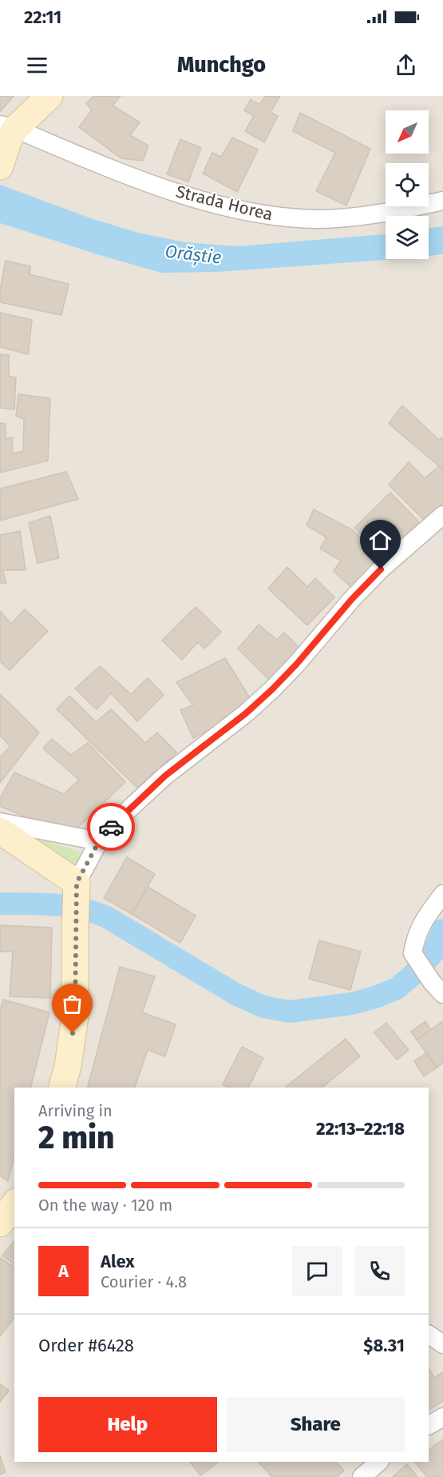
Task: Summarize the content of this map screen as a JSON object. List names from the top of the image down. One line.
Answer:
{"streets":{"street":["Strada Horea"]},"water":["Orăștie"],"north":"bottom left","page":{"status":"22:11","header":"Munchgo","heading":["2 min","Arriving in","22:13–22:18"],"panel":["Alex","Courier · 4.8","Order #6428","$8.31"],"bar":"On the way · 120 m","round":"A","buttons":["Help","Share"]}}
